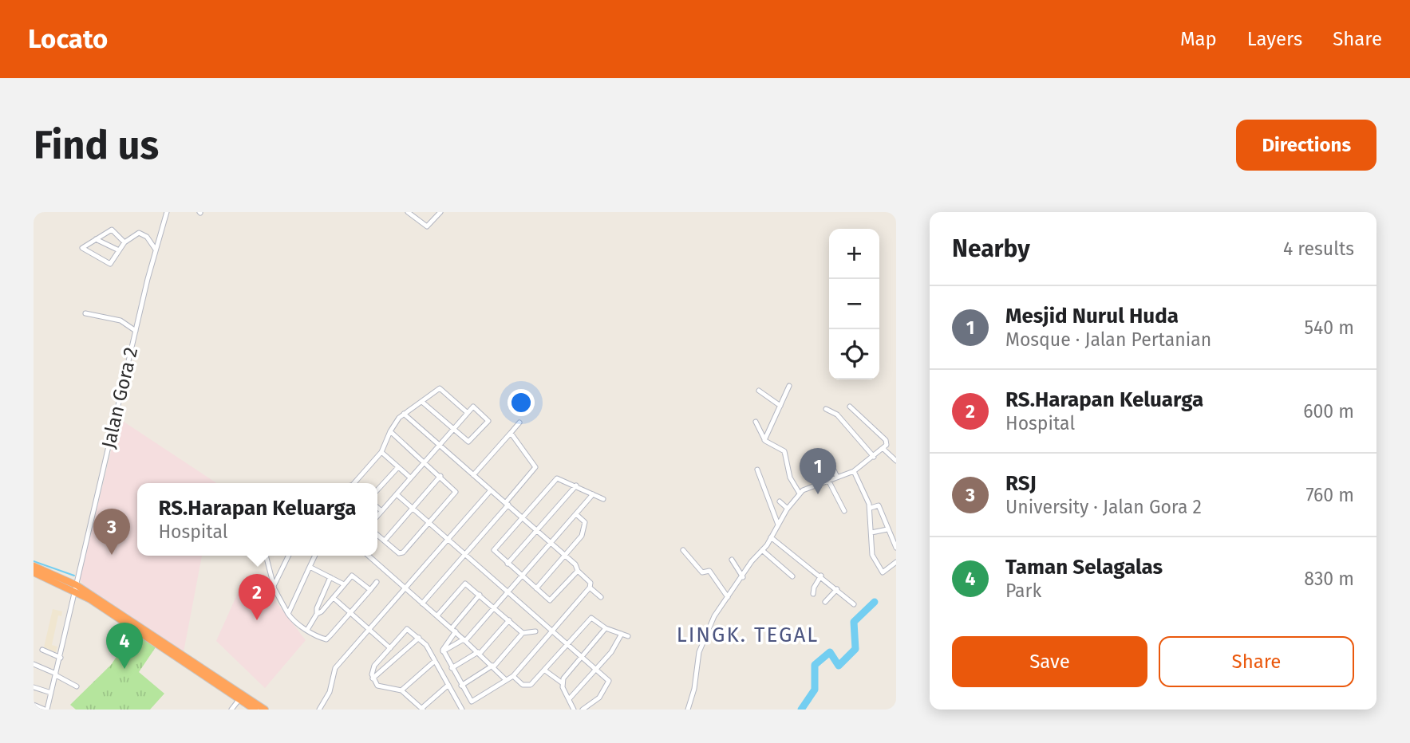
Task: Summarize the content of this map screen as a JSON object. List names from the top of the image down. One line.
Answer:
{"streets":{"street":["Jalan Gora 2"]},"districts":["LINGK. TEGAL"],"page":{"header":"Locato","nav":["Map","Layers","Share"],"buttons":["Directions",["Save","Share"]],"title":"Find us","heading":["Nearby","4 results"],"map_buttons":["+","−"],"list":[{"mark":"1","name":"Mesjid Nurul Huda","note":"Mosque · Jalan Pertanian","value":"540 m"},{"mark":"2","name":"RS.Harapan Keluarga","note":"Hospital","value":"600 m"},{"mark":"3","name":"RSJ","note":"University · Jalan Gora 2","value":"760 m"},{"mark":"4","name":"Taman Selagalas","note":"Park","value":"830 m"}],"pins":["1","3","2","4"],"popup":["RS.Harapan Keluarga","Hospital"]}}
